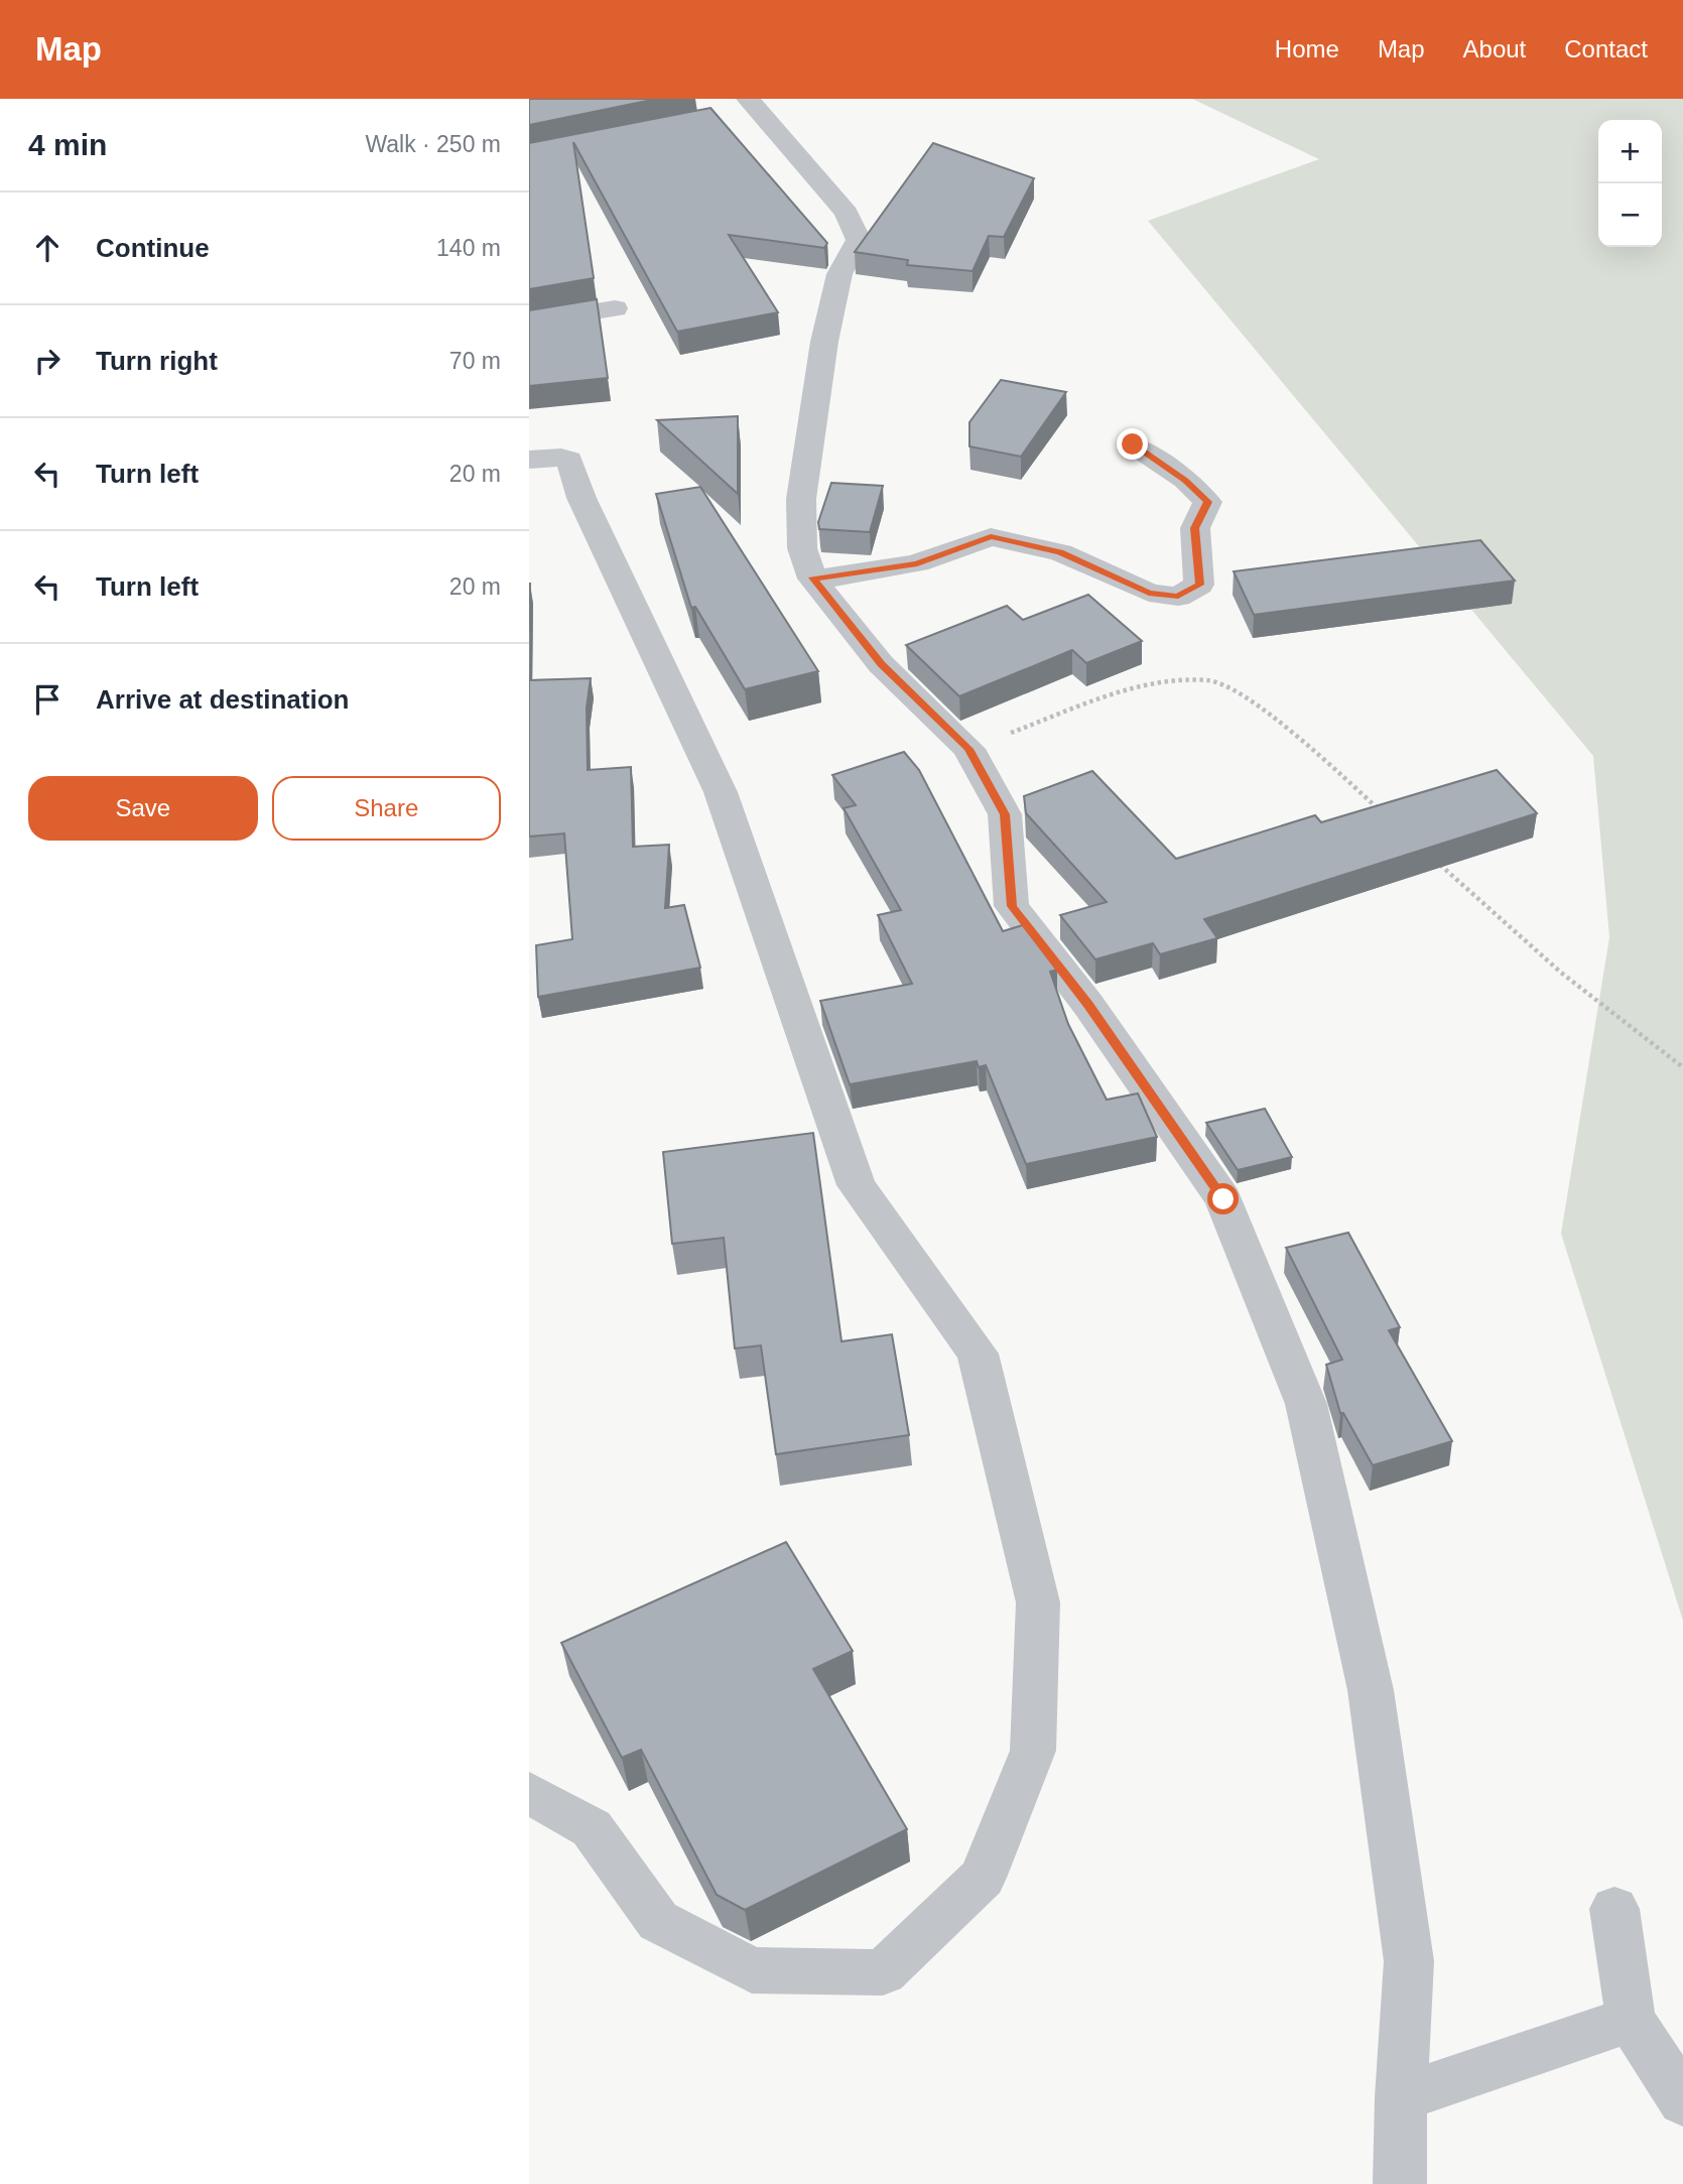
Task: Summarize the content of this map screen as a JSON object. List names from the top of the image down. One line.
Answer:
{"page":{"header":"Map","nav":["Home","Map","About","Contact"],"heading":["4 min","Walk · 250 m"],"map_buttons":["+","−"],"list":[["Continue","140 m"],["Turn right","70 m"],["Turn left","20 m"],["Turn left","20 m"],"Arrive at destination"],"buttons":["Save","Share"]}}
